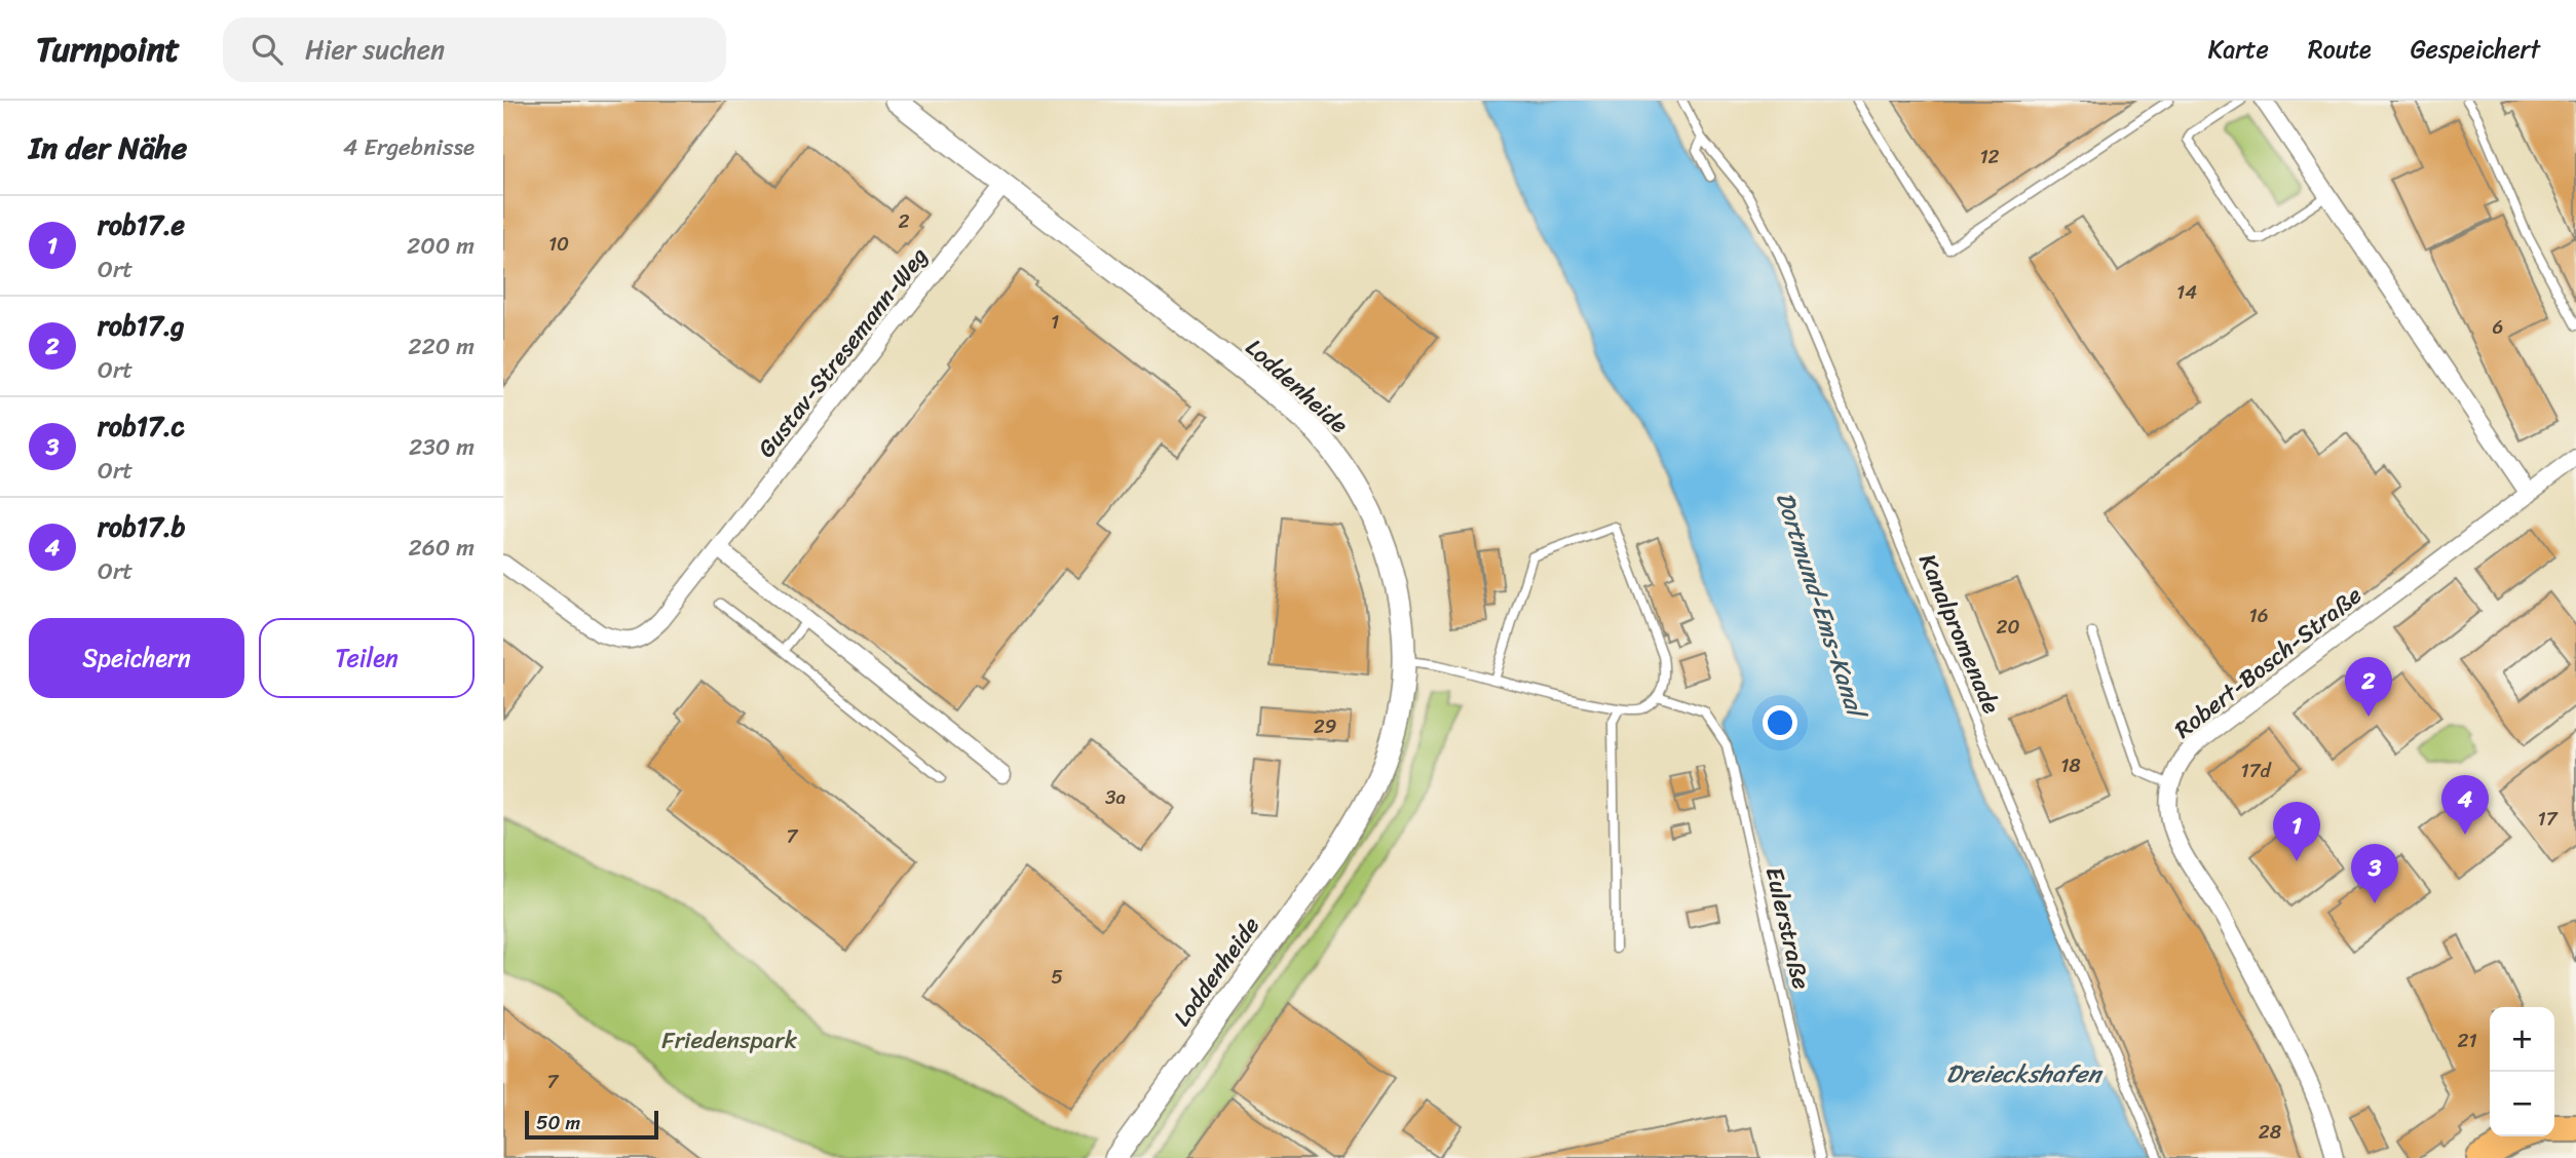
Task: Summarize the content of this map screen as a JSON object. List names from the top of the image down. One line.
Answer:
{"streets":{"street":["Gustav-Stresemann-Weg","Loddenheide","Robert-Bosch-Straße"],"lane":["Kanalpromenade","Eulerstraße"]},"crossings":[["Gustav-Stresemann-Weg","Loddenheide"]],"water":["Dortmund-Ems-Kanal","Dreieckshafen"],"parks":["Friedenspark"],"house_numbers":["12","2","10","14","1","6","16","20","29","18","17d","3a","17","7","5","21","7","28"],"scale_bar":"50 m","page":{"header":"Turnpoint","search":"Hier suchen","nav":["Karte","Route","Gespeichert"],"heading":["In der Nähe","4 Ergebnisse"],"list":[{"mark":"1","name":"rob17.e","note":"Ort","value":"200 m"},{"mark":"2","name":"rob17.g","note":"Ort","value":"220 m"},{"mark":"3","name":"rob17.c","note":"Ort","value":"230 m"},{"mark":"4","name":"rob17.b","note":"Ort","value":"260 m"}],"buttons":["Speichern","Teilen"],"pins":["2","4","1","3"],"map_buttons":["+","−"],"scale":"50 m"}}
